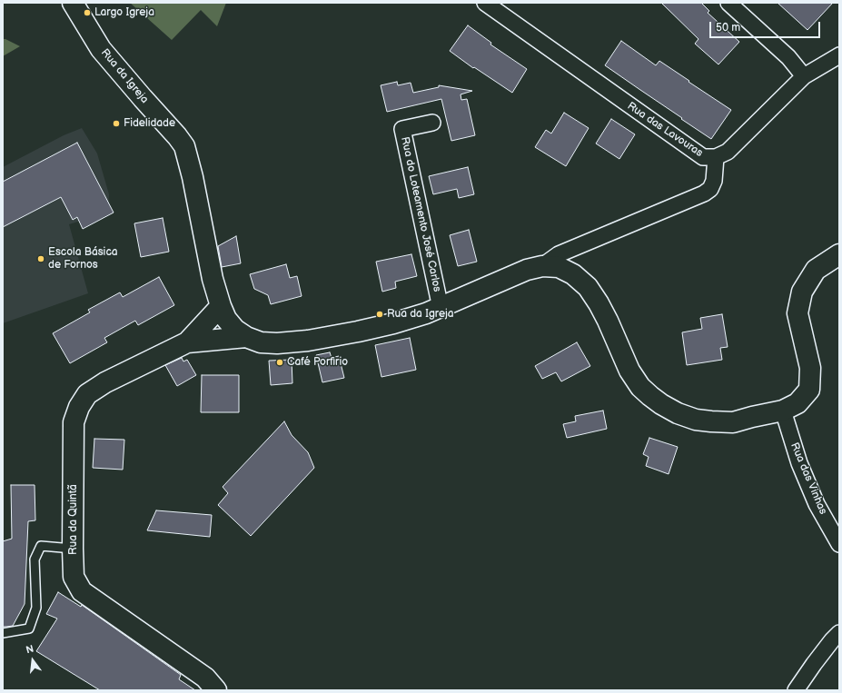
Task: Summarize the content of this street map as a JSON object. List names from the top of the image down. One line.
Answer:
{"streets":{"main road":["Rua da Igreja","Rua da Quintã"],"street":["Rua das Lavouras","Rua do Loteamento José Carlos","Rua das Vinhas"]},"crossings":[["Rua da Igreja","Rua do Loteamento José Carlos"],["Rua da Igreja","Rua das Vinhas"],["Rua da Igreja","Rua da Quintã"]],"places":["Largo Igreja","Fidelidade","Escola Básica de Fornos","Rua da Igreja","Café Porfirio"],"scale_bar":"50 m","north":"top"}
